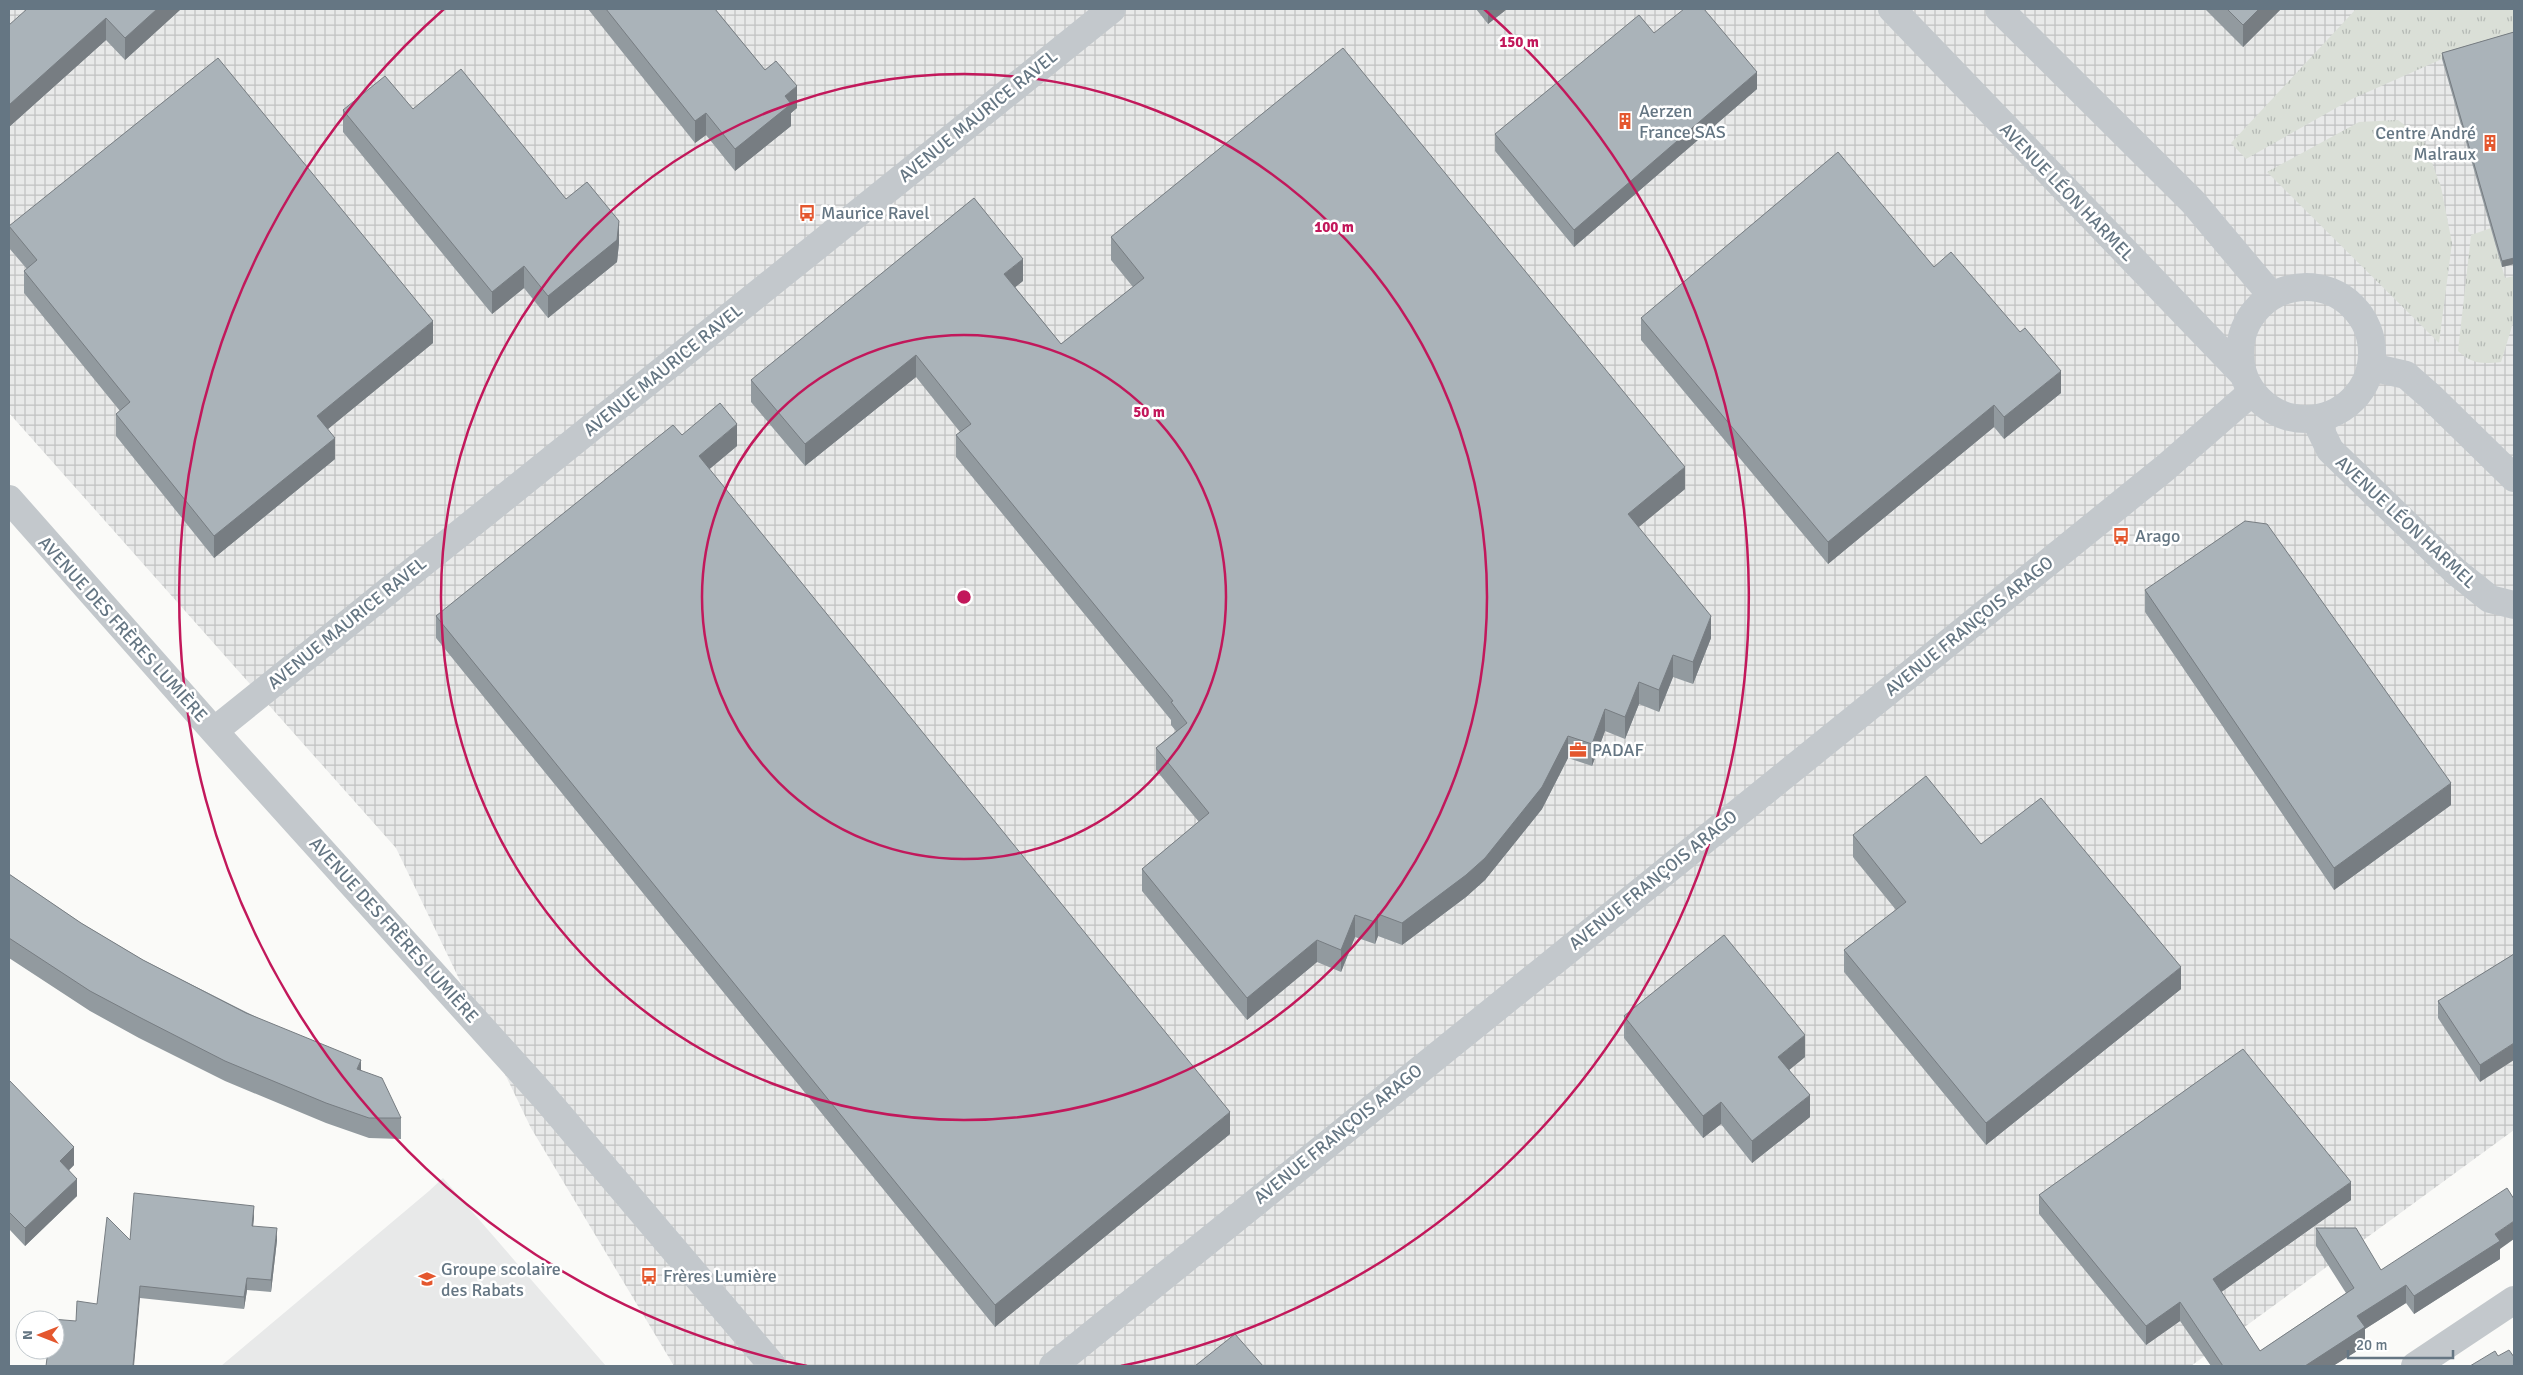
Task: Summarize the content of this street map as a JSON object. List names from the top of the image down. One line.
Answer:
{"streets":{"street":["AVENUE MAURICE RAVEL","AVENUE LÉON HARMEL","AVENUE FRANÇOIS ARAGO","AVENUE DES FRÈRES LUMIÈRE"]},"crossings":[["AVENUE MAURICE RAVEL","AVENUE DES FRÈRES LUMIÈRE"],["AVENUE LÉON HARMEL","AVENUE FRANÇOIS ARAGO"]],"places":{"building":["Aerzen France SAS","Centre André Malraux"],"bus stop":["Maurice Ravel","Arago","Frères Lumière"],"office":["PADAF"],"school or university":["Groupe scolaire des Rabats"]},"scale_bar":"20 m","north":"left","rings":["150 m","100 m","50 m"]}
